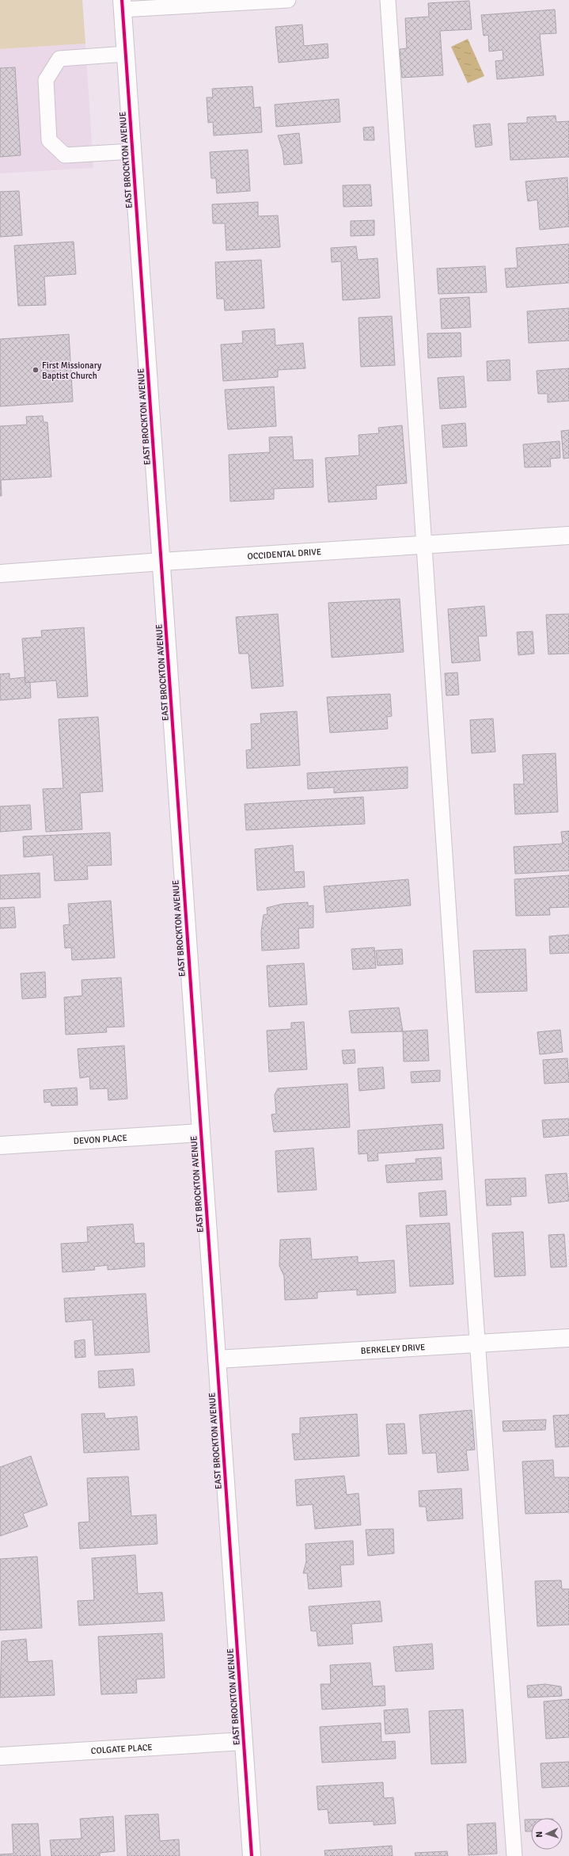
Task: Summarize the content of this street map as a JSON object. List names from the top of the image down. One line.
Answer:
{"streets":{"street":["EAST BROCKTON AVENUE","OCCIDENTAL DRIVE","DEVON PLACE","BERKELEY DRIVE","COLGATE PLACE"]},"crossings":[["EAST BROCKTON AVENUE","OCCIDENTAL DRIVE"],["EAST BROCKTON AVENUE","DEVON PLACE"],["EAST BROCKTON AVENUE","BERKELEY DRIVE"],["EAST BROCKTON AVENUE","COLGATE PLACE"]],"places":["First Missionary Baptist Church"],"north":"left"}
